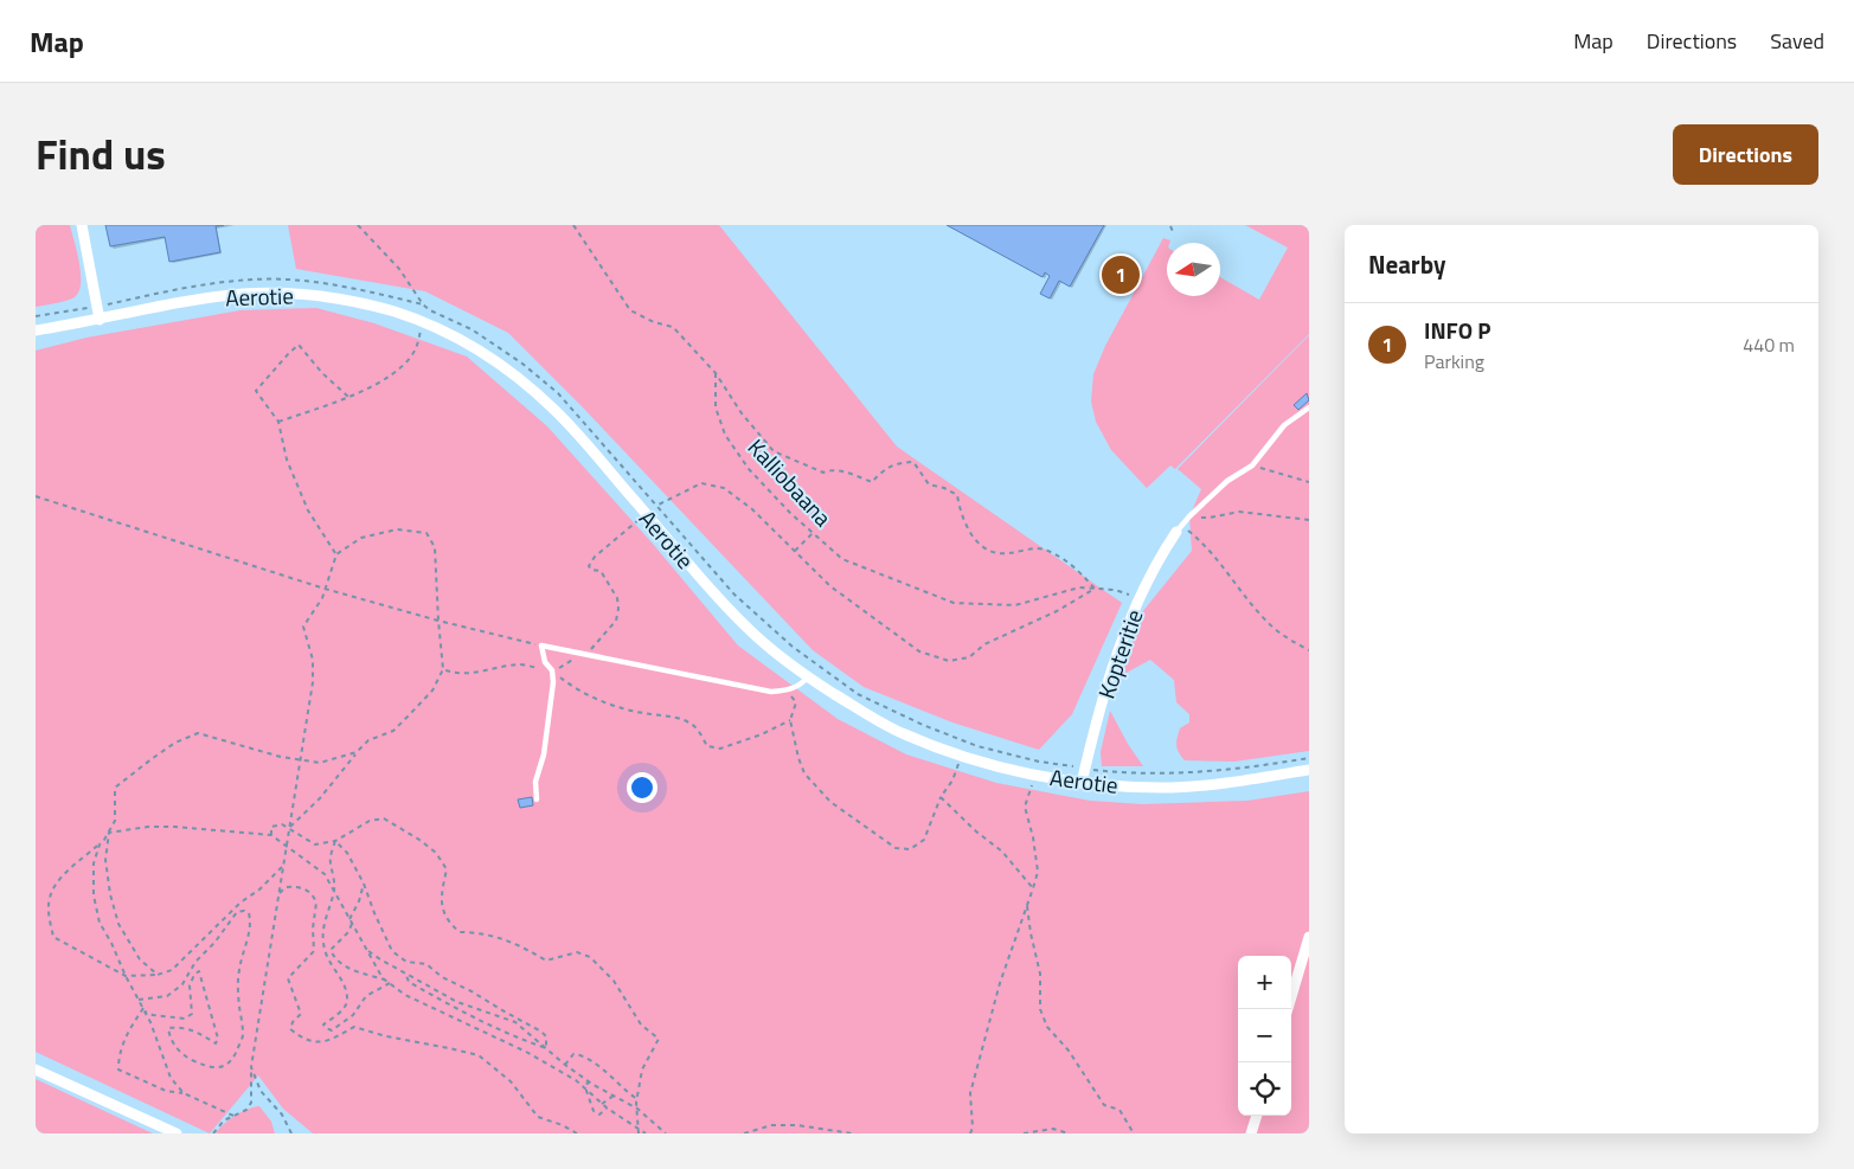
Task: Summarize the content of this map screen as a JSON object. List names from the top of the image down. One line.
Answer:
{"streets":{"street":["Aerotie","Kopteritie"],"path":["Kalliobaana"]},"crossings":[["Aerotie","Kopteritie"],["Kalliobaana","Kopteritie"]],"north":"left","page":{"header":"Map","nav":["Map","Directions","Saved"],"title":"Find us","buttons":"Directions","heading":"Nearby","pins":"1","list":[{"mark":"1","name":"INFO P","note":"Parking","value":"440 m"}],"map_buttons":["+","−"]}}
